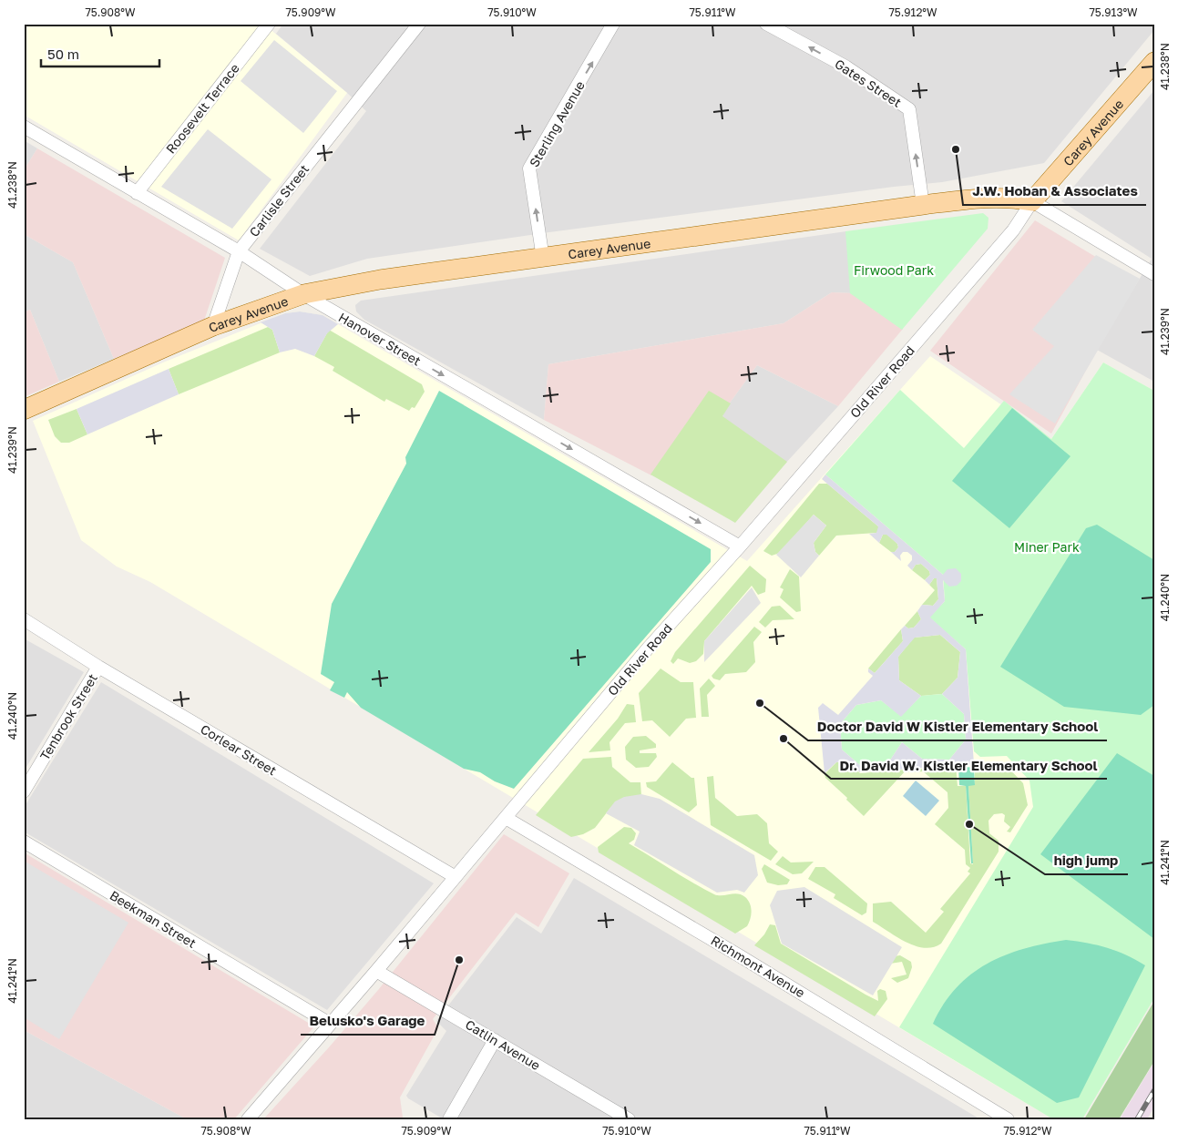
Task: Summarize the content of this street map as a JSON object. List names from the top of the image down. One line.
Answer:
{"streets":{"main road":["Carey Avenue"],"street":["Gates Street","Roosevelt Terrace","Sterling Avenue","Carlisle Street","Hanover Street","Old River Road","Tenbrook Street","Corlear Street","Beekman Street","Richmont Avenue","Catlin Avenue"]},"crossings":[["Gates Street","Carey Avenue"],["Roosevelt Terrace","Hanover Street"],["Sterling Avenue","Carey Avenue"],["Carey Avenue","Carlisle Street"],["Carey Avenue","Hanover Street"],["Carey Avenue","Old River Road"],["Carlisle Street","Hanover Street"],["Hanover Street","Old River Road"],["Old River Road","Corlear Street"],["Old River Road","Beekman Street"],["Old River Road","Richmont Avenue"],["Old River Road","Catlin Avenue"],["Tenbrook Street","Corlear Street"]],"one_way":["Gates Street","Sterling Avenue","Hanover Street"],"parks":["Firwood Park","Miner Park"],"places":["J.W. Hoban & Associates","Doctor David W Kistler Elementary School","Dr. David W. Kistler Elementary School","high jump","Belusko's Garage"],"scale_bar":"50 m","coordinates":["75.908°W","75.909°W","75.910°W","75.911°W","75.912°W","75.913°W","41.238°N","41.239°N","41.240°N","41.241°N"]}
